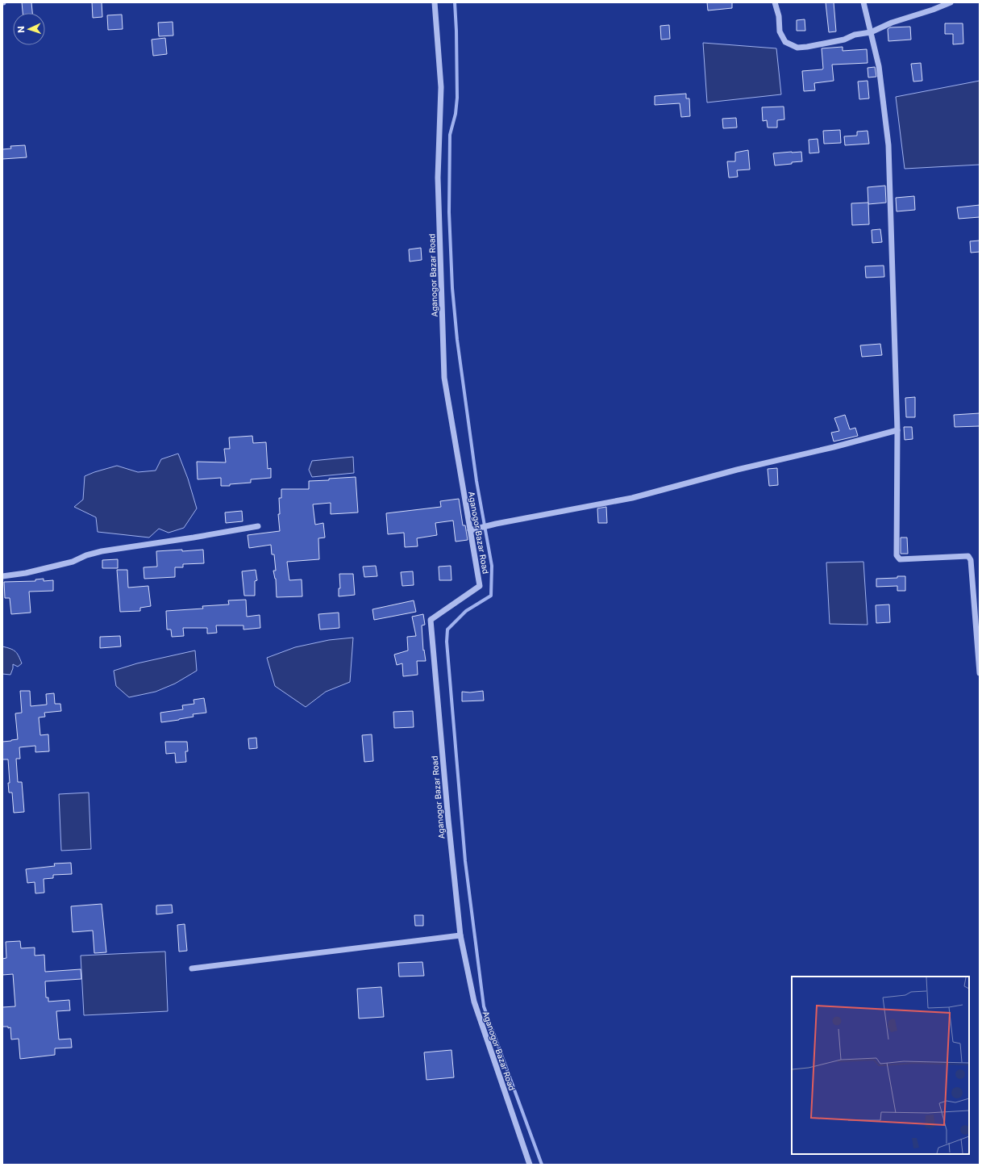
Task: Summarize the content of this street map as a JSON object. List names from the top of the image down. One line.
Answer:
{"streets":{"street":["Aganogor Bazar Road"]},"north":"left"}
